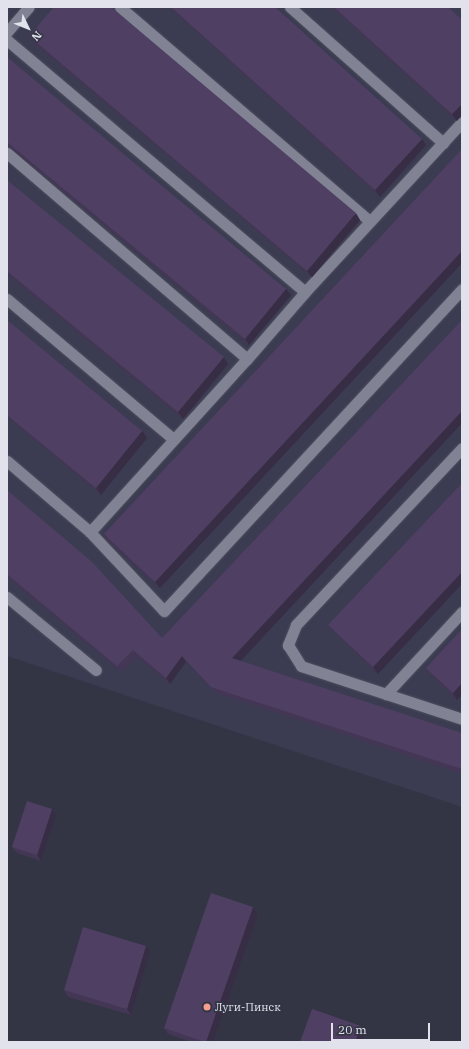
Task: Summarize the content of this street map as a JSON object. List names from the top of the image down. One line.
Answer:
{"places":["Луги-Пинск"],"scale_bar":"20 m","north":"bottom right"}
